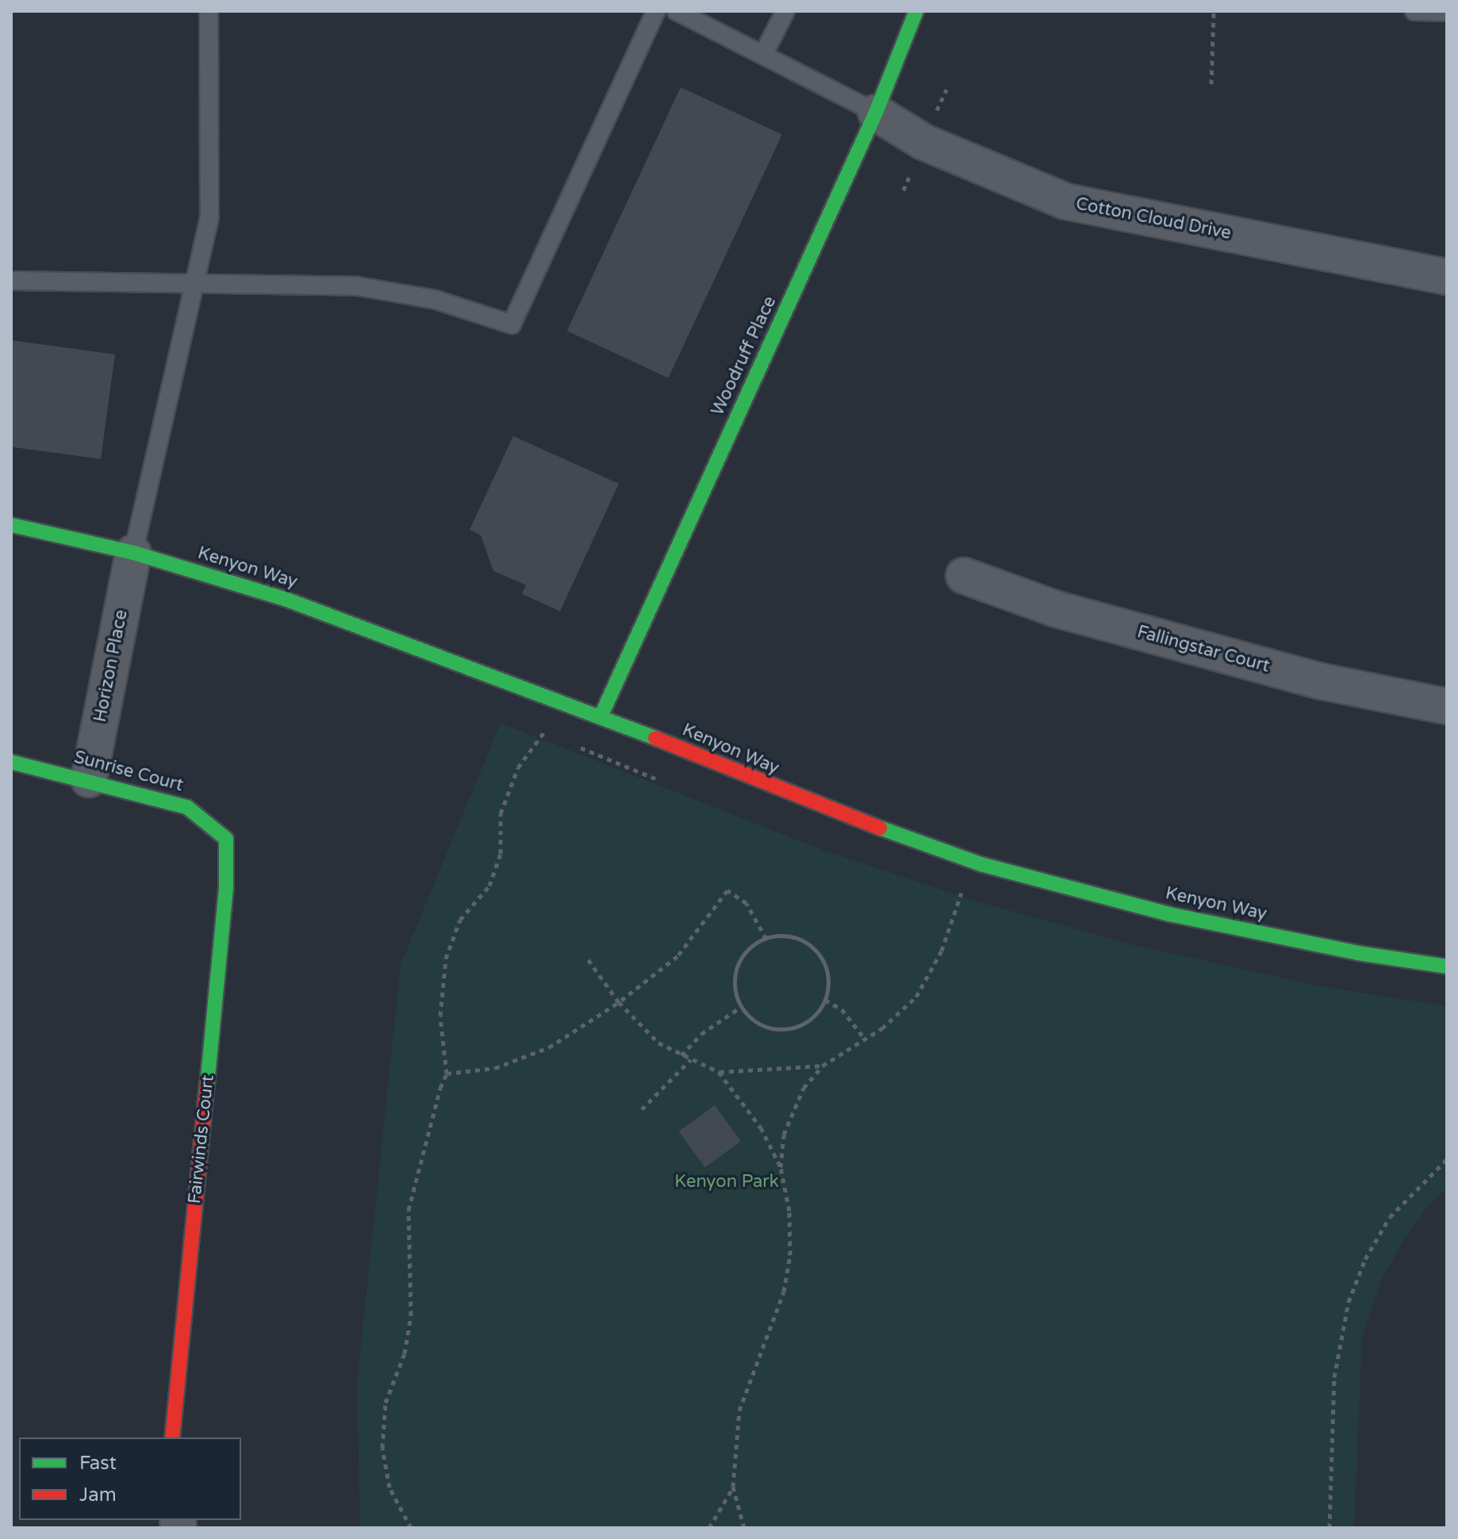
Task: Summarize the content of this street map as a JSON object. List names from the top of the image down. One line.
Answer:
{"streets":{"street":["Cotton Cloud Drive","Woodruff Place","Kenyon Way","Fallingstar Court","Horizon Place","Sunrise Court","Fairwinds Court"]},"crossings":[["Cotton Cloud Drive","Woodruff Place"],["Woodruff Place","Kenyon Way"],["Kenyon Way","Horizon Place"],["Horizon Place","Sunrise Court"],["Sunrise Court","Fairwinds Court"]],"parks":["Kenyon Park"],"legend":["Fast","Jam"]}
